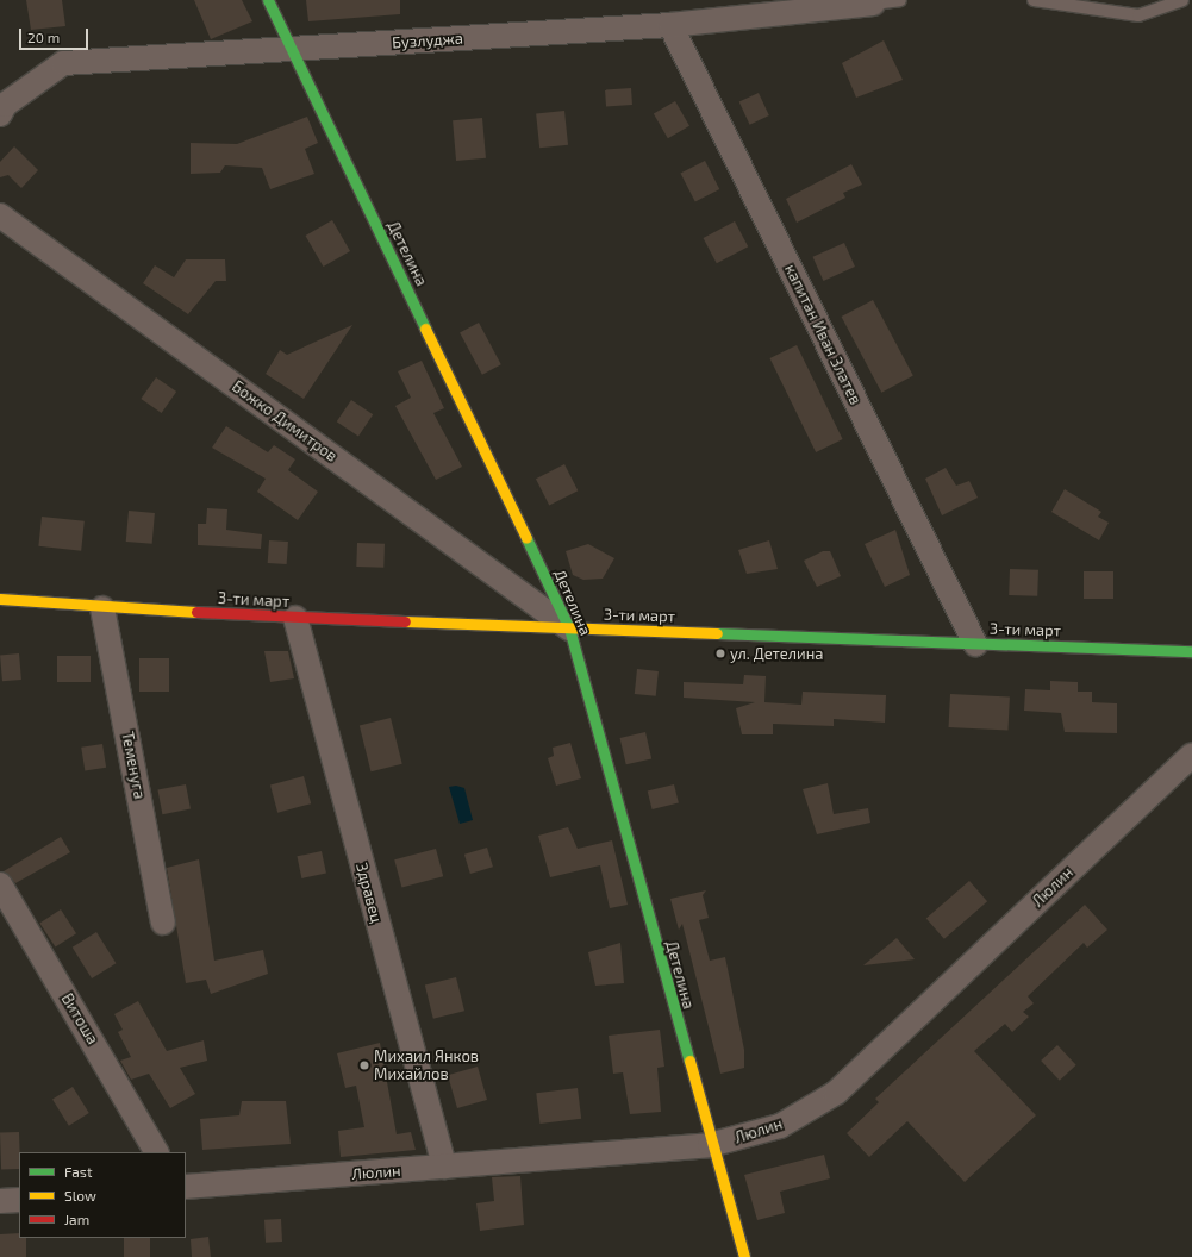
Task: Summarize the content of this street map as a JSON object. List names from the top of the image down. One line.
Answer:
{"streets":{"street":["Бузлуджа","Детелина","капитан Иван Златев","Божко Димитров","3-ти март","Теменуга","Люлин","Здравец","Витоша"]},"crossings":[["Бузлуджа","Детелина"],["Бузлуджа","капитан Иван Златев"],["Детелина","Божко Димитров"],["Детелина","3-ти март"],["Детелина","Люлин"],["капитан Иван Златев","3-ти март"],["Божко Димитров","3-ти март"],["3-ти март","Теменуга"],["3-ти март","Здравец"],["Люлин","Здравец"]],"places":["ул. Детелина","Михаил Янков Михайлов"],"legend":["Fast","Slow","Jam"],"scale_bar":"20 m"}
